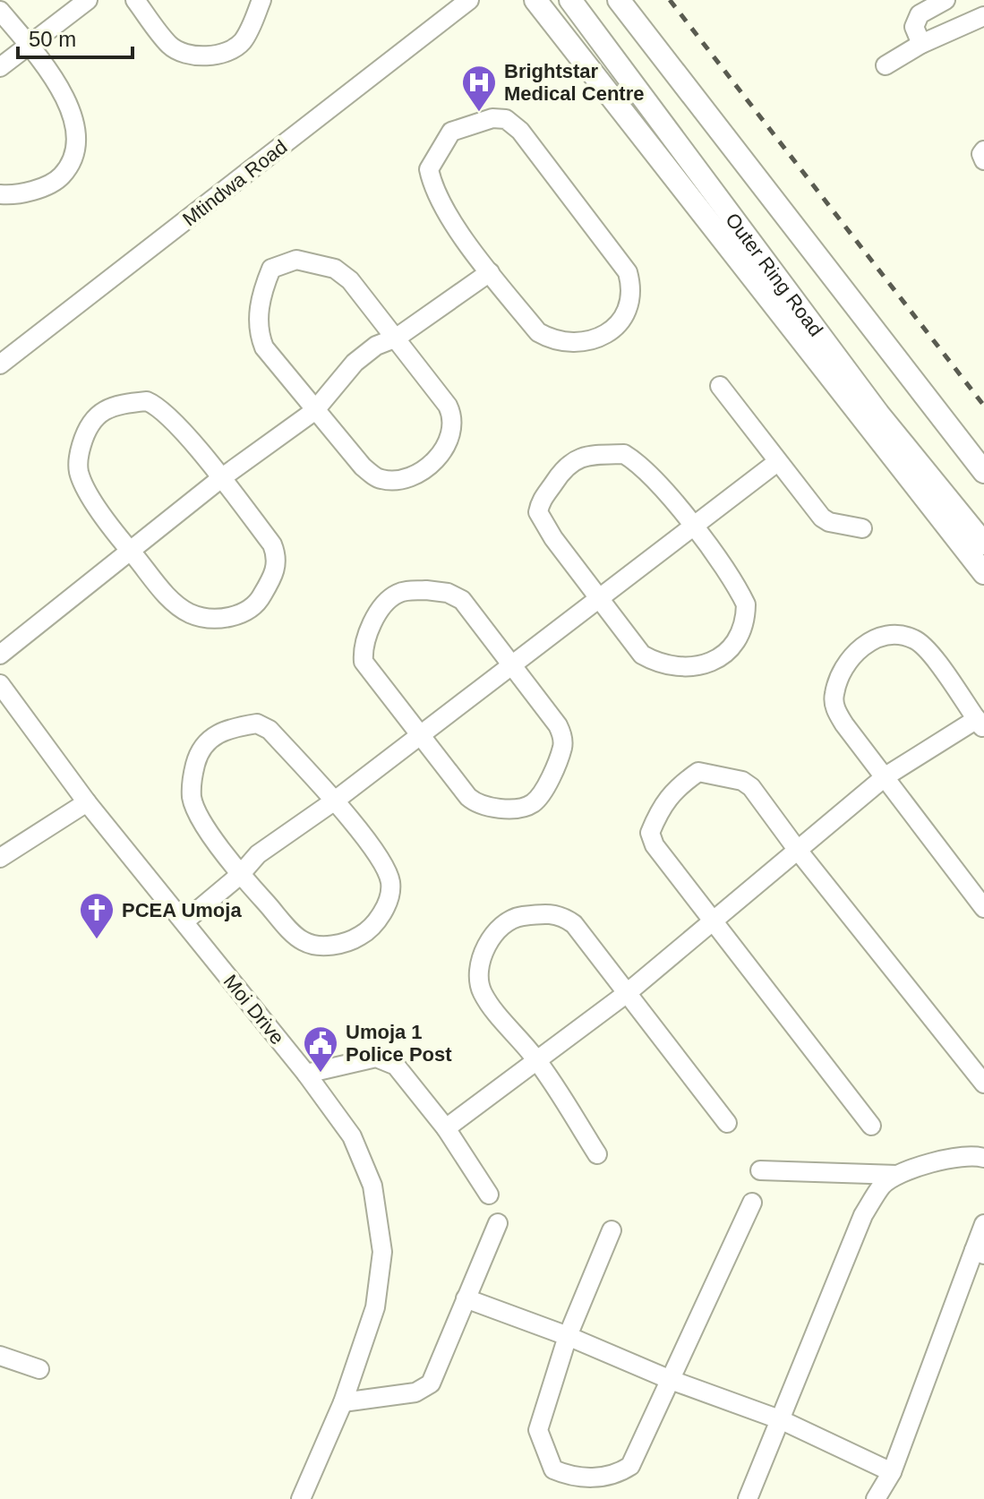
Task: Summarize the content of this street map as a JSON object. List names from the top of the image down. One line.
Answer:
{"streets":{"main road":["Outer Ring Road"],"street":["Mtindwa Road","Moi Drive"]},"places":{"hospital":["Brightstar Medical Centre"],"church":["PCEA Umoja"],"public building":["Umoja 1 Police Post"]},"scale_bar":"50 m"}
